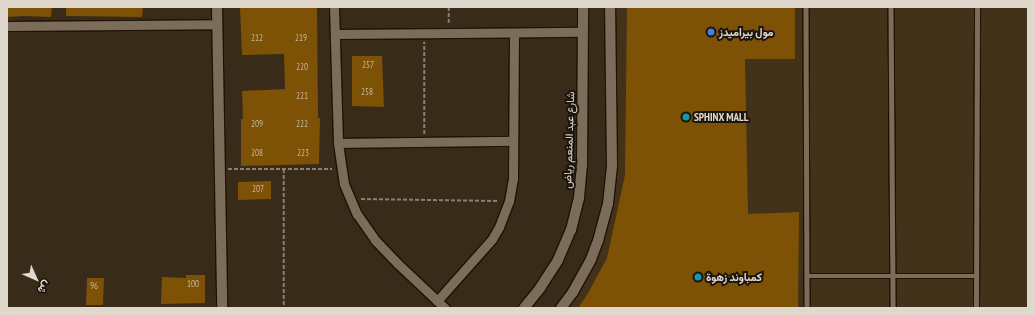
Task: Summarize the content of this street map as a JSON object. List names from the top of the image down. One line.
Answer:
{"streets":{"street":["شارع عبد المنعم رياض"]},"places":["مول بيراميدز","SPHINX MALL","كمباوند زهوة"],"house_numbers":["212","219","257","220","258","221","209","222","208","223","207","100","96"],"north":"bottom right"}
